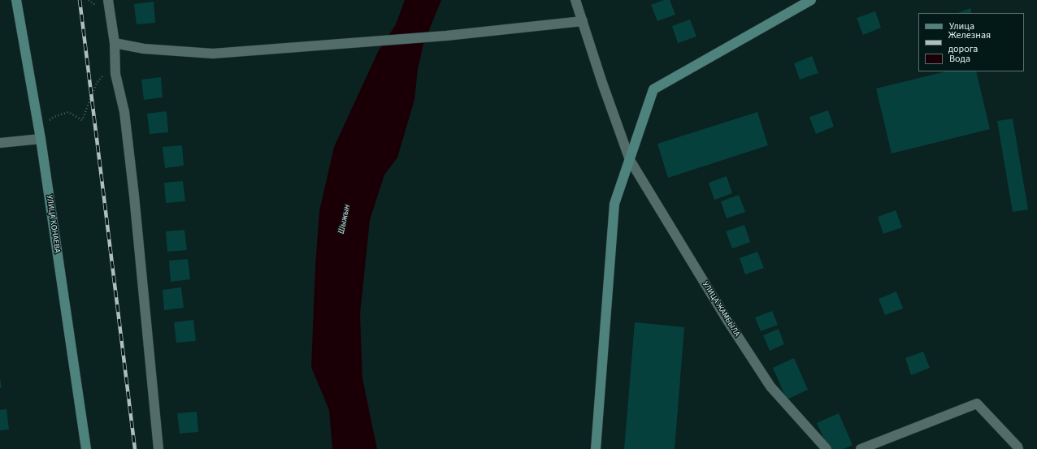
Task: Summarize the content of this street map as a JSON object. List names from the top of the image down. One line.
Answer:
{"streets":{"street":["УЛИЦА КОНАЕВА","УЛИЦА ЖАМБЫЛА"]},"water":["Шыжын"],"legend":["Улица","Железная дорога","Вода"]}
